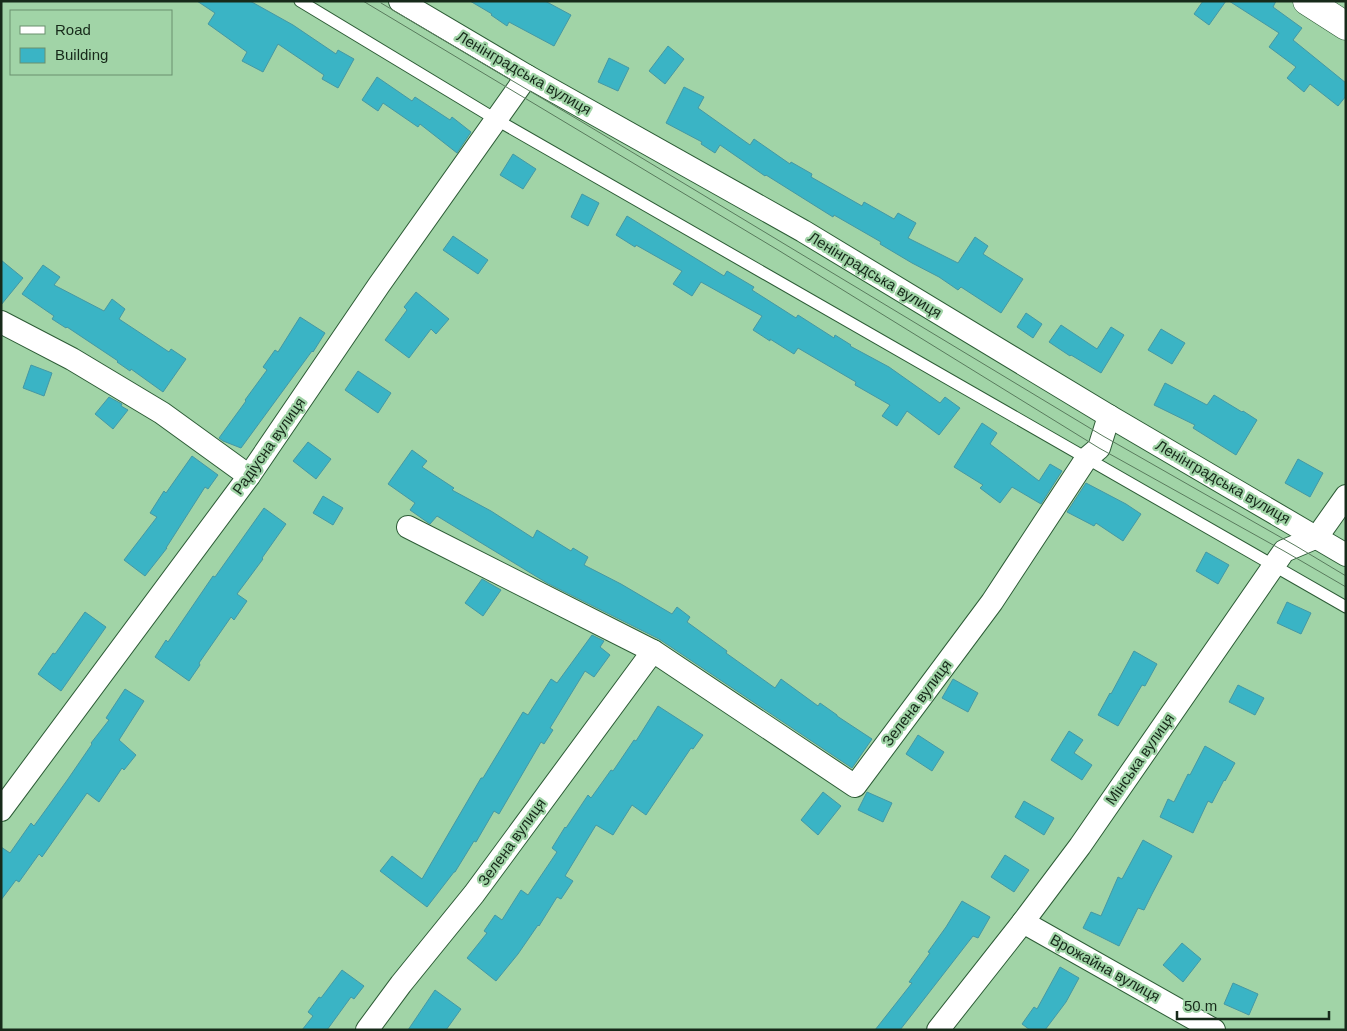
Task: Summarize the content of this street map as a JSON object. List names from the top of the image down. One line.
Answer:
{"streets":{"street":["Ленінградська вулиця","Радіусна вулиця","Зелена вулиця","Мінська вулиця","Врожайна вулиця"]},"crossings":[["Ленінградська вулиця","Радіусна вулиця"],["Ленінградська вулиця","Зелена вулиця"],["Ленінградська вулиця","Мінська вулиця"],["Мінська вулиця","Врожайна вулиця"]],"legend":["Road","Building"],"scale_bar":"50 m"}
